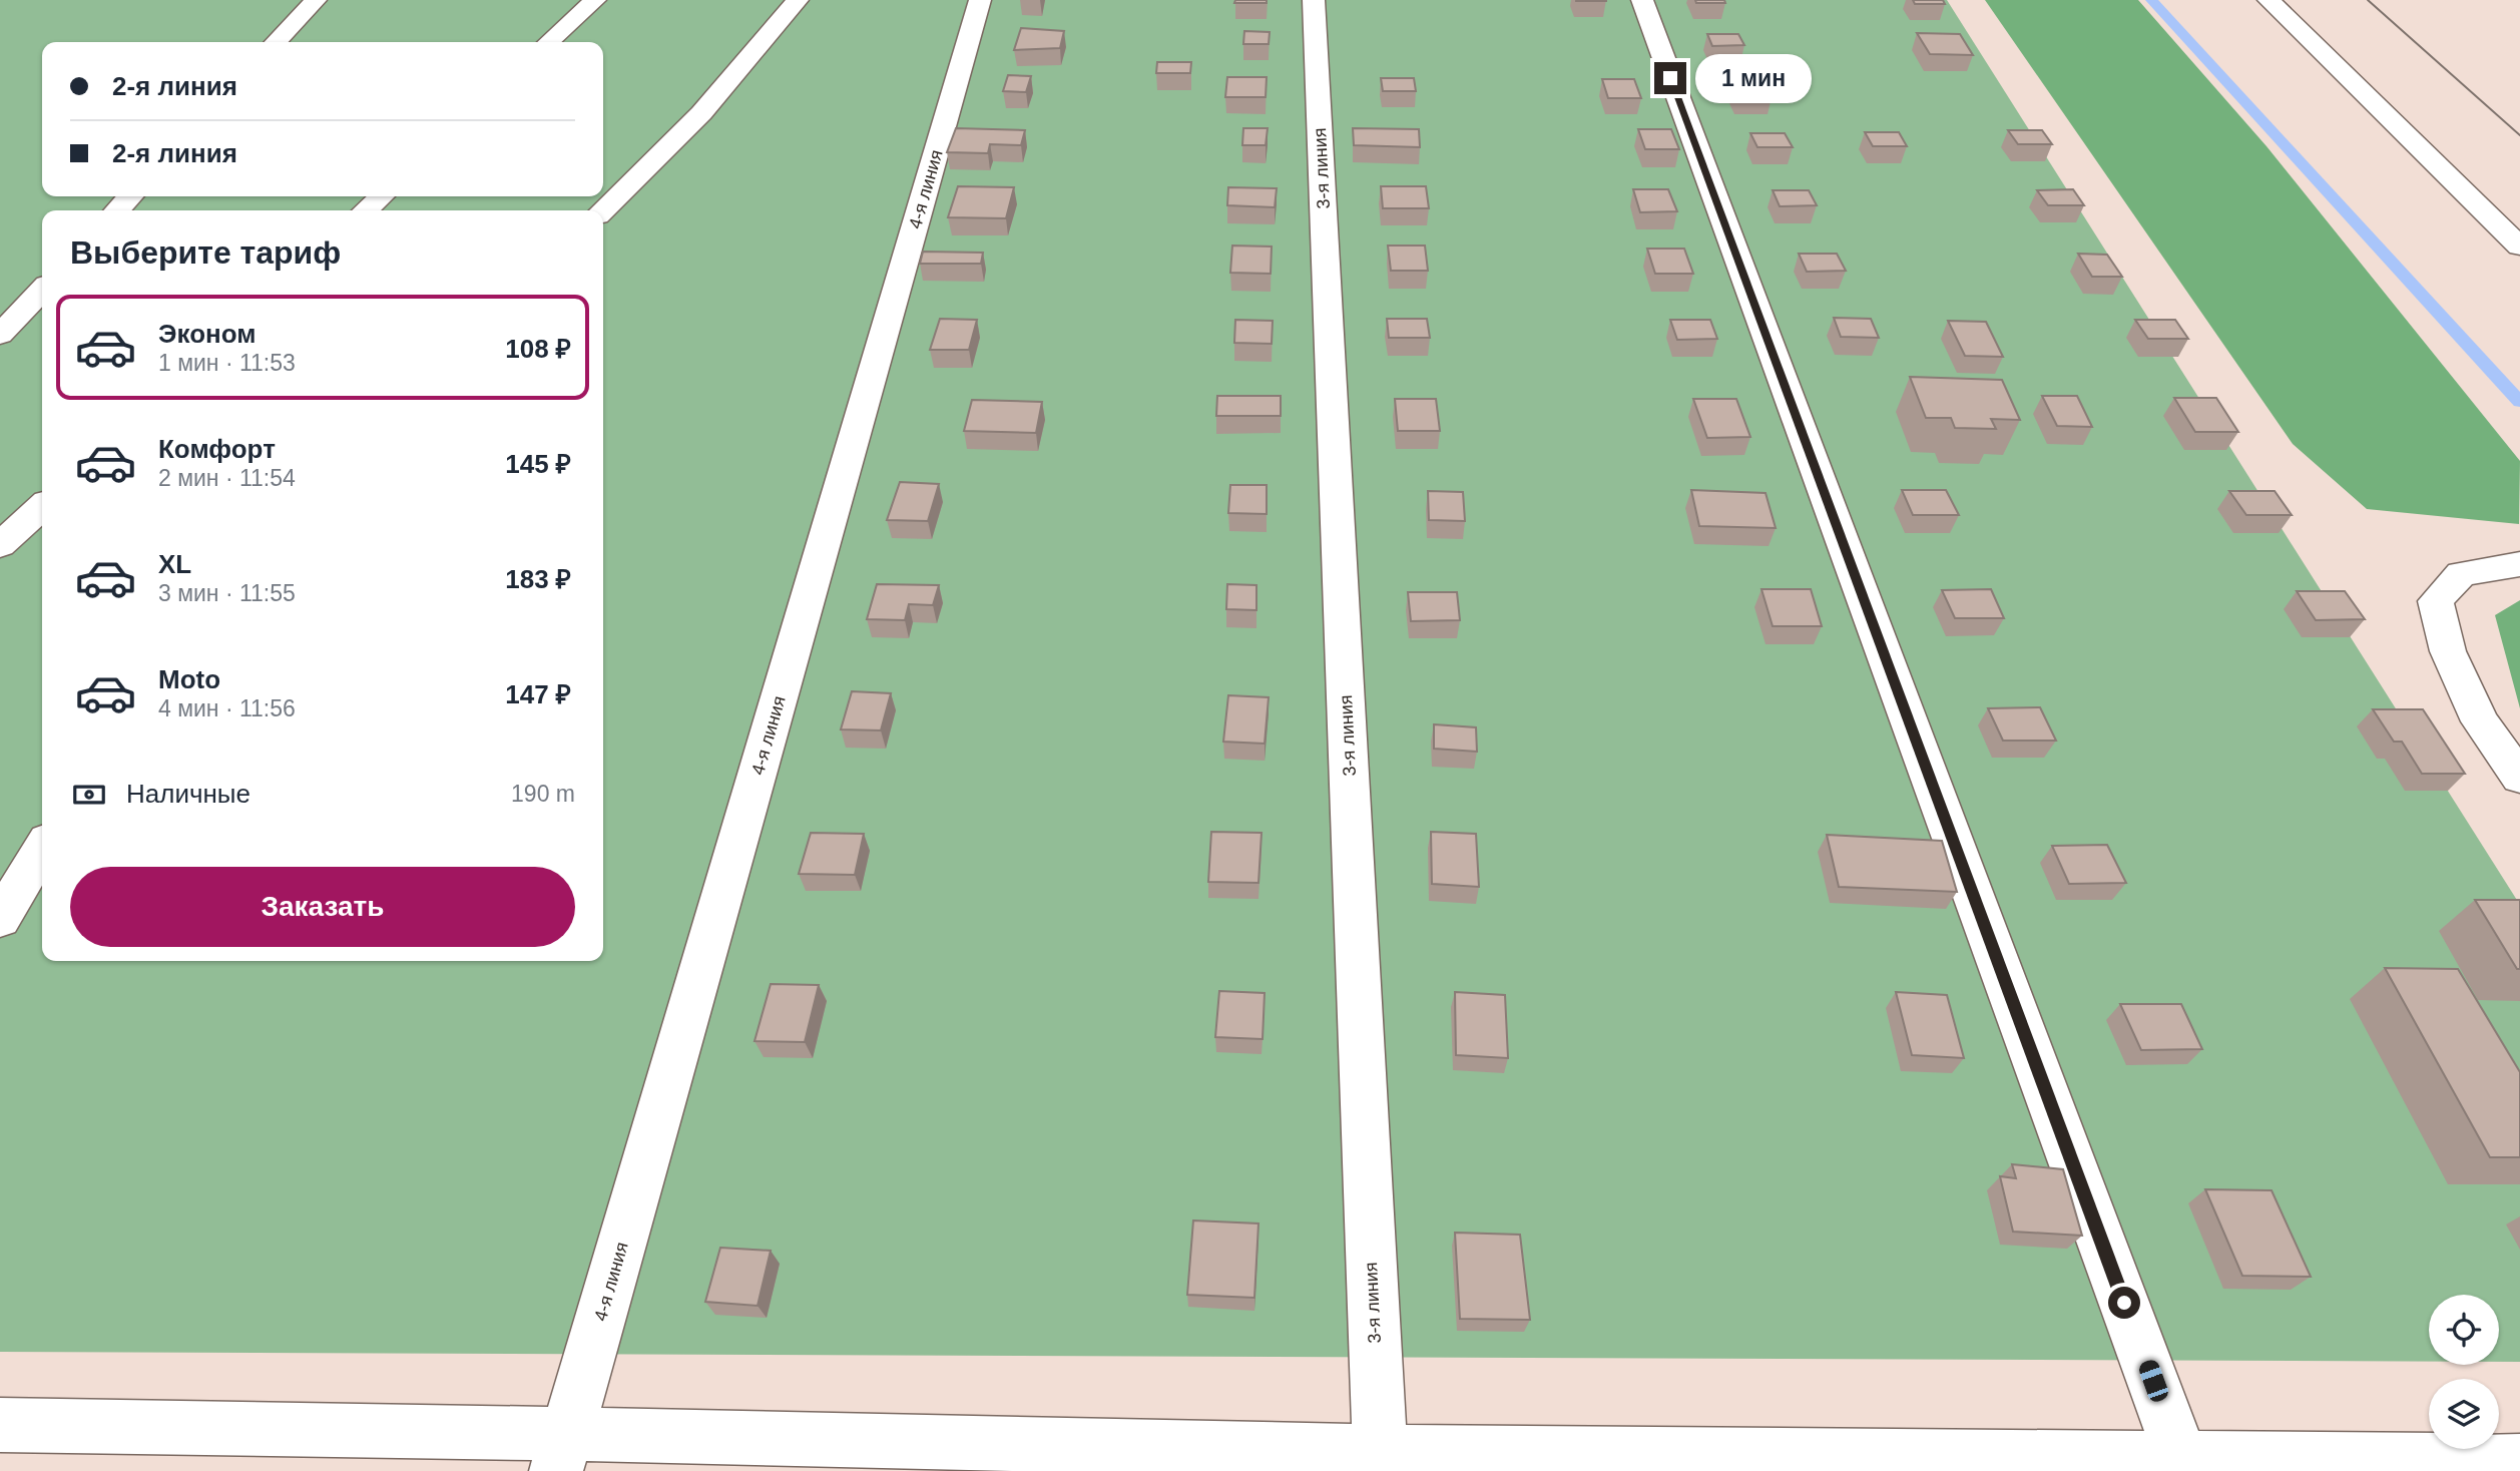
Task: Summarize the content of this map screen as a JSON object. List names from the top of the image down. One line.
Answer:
{"streets":{"main road":["3-я линия","4-я линия"]},"page":{"banner":["2-я линия","2-я линия"],"bubble":"1 мин","heading":"Выберите тариф","list":[{"name":"Эконом","note":"1 мин · 11:53","value":"108 ₽"},{"name":"Комфорт","note":"2 мин · 11:54","value":"145 ₽"},{"name":"XL","note":"3 мин · 11:55","value":"183 ₽"},{"name":"Moto","note":"4 мин · 11:56","value":"147 ₽"}],"pay":["Наличные","190 m"],"buttons":"Заказать"}}
